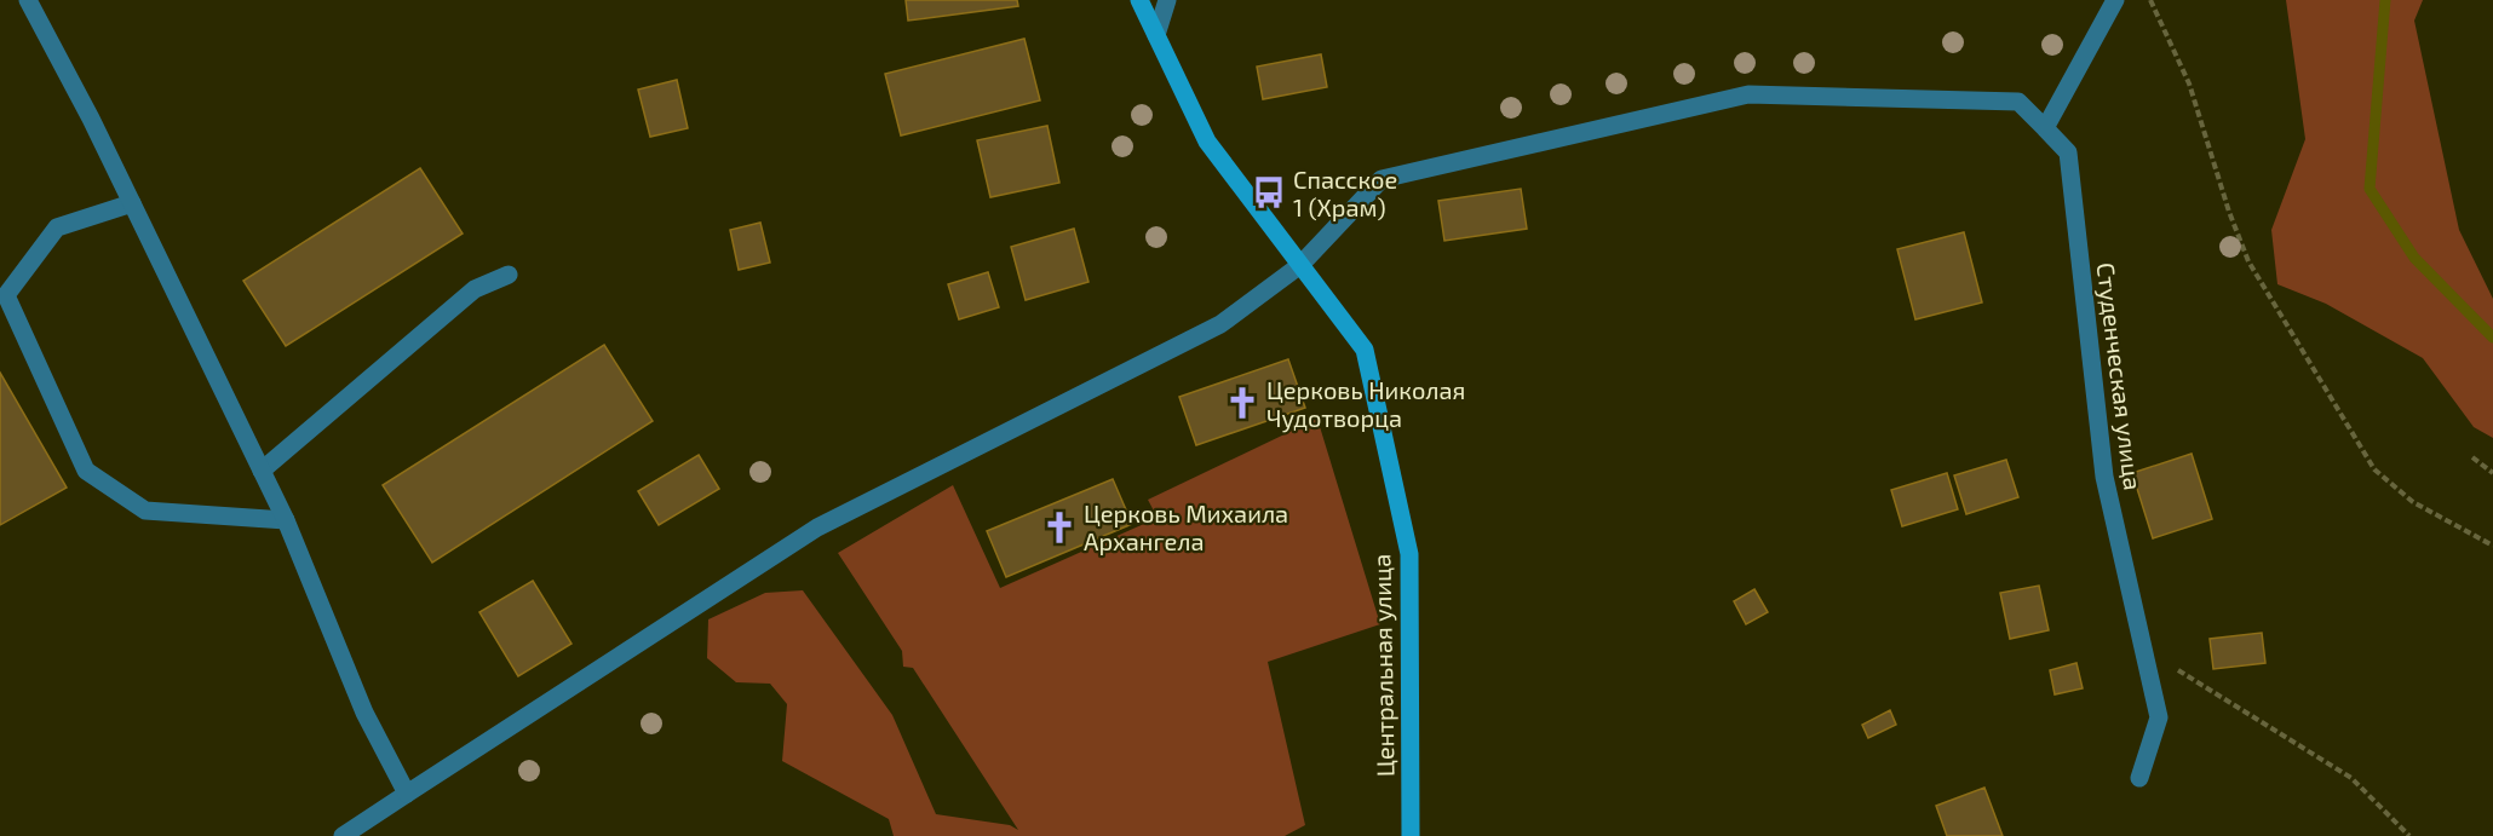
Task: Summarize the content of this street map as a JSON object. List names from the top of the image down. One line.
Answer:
{"streets":{"street":["Студенческая улица","Центральная улица"]},"crossings":[["Студенческая улица","Центральная улица"]],"places":{"bus stop":["Спасское 1 (Храм)"],"church":["Церковь Николая Чудотворца","Церковь Михаила Архангела"]}}
